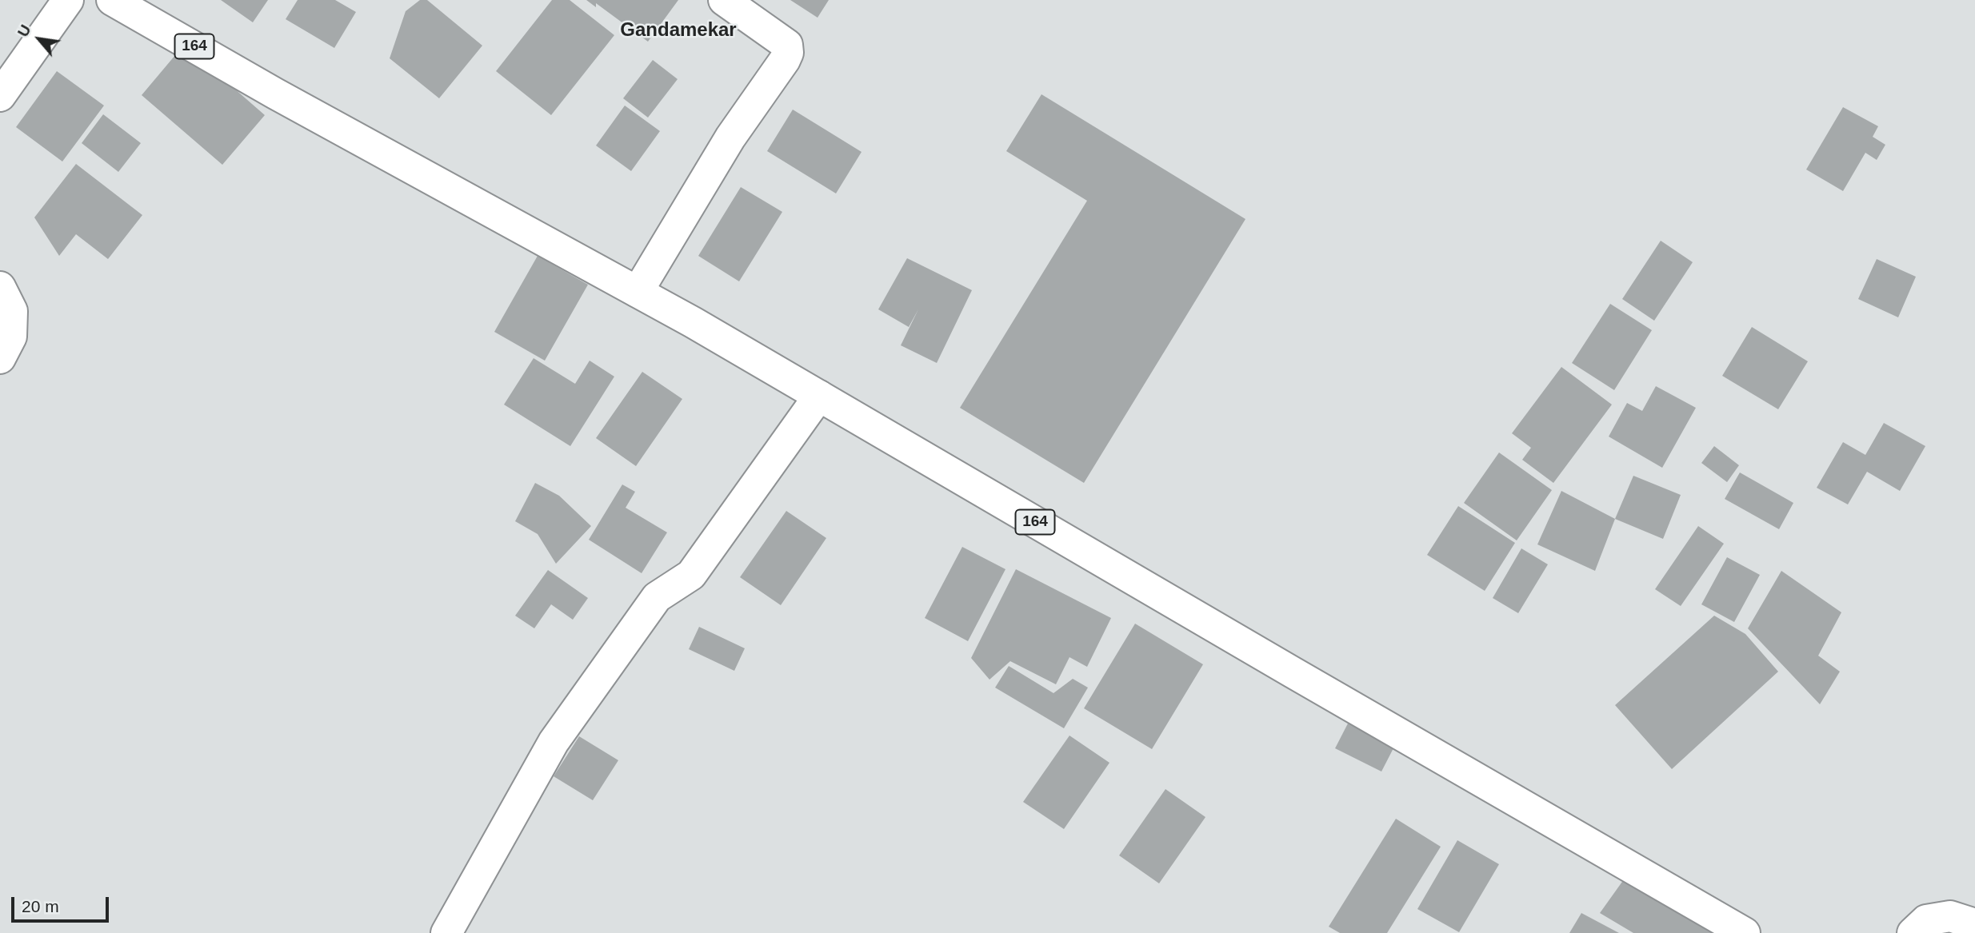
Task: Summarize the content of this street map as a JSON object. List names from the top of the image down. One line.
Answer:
{"streets":{"main road":["164"]},"districts":["Gandamekar"],"scale_bar":"20 m","north":"top left"}
